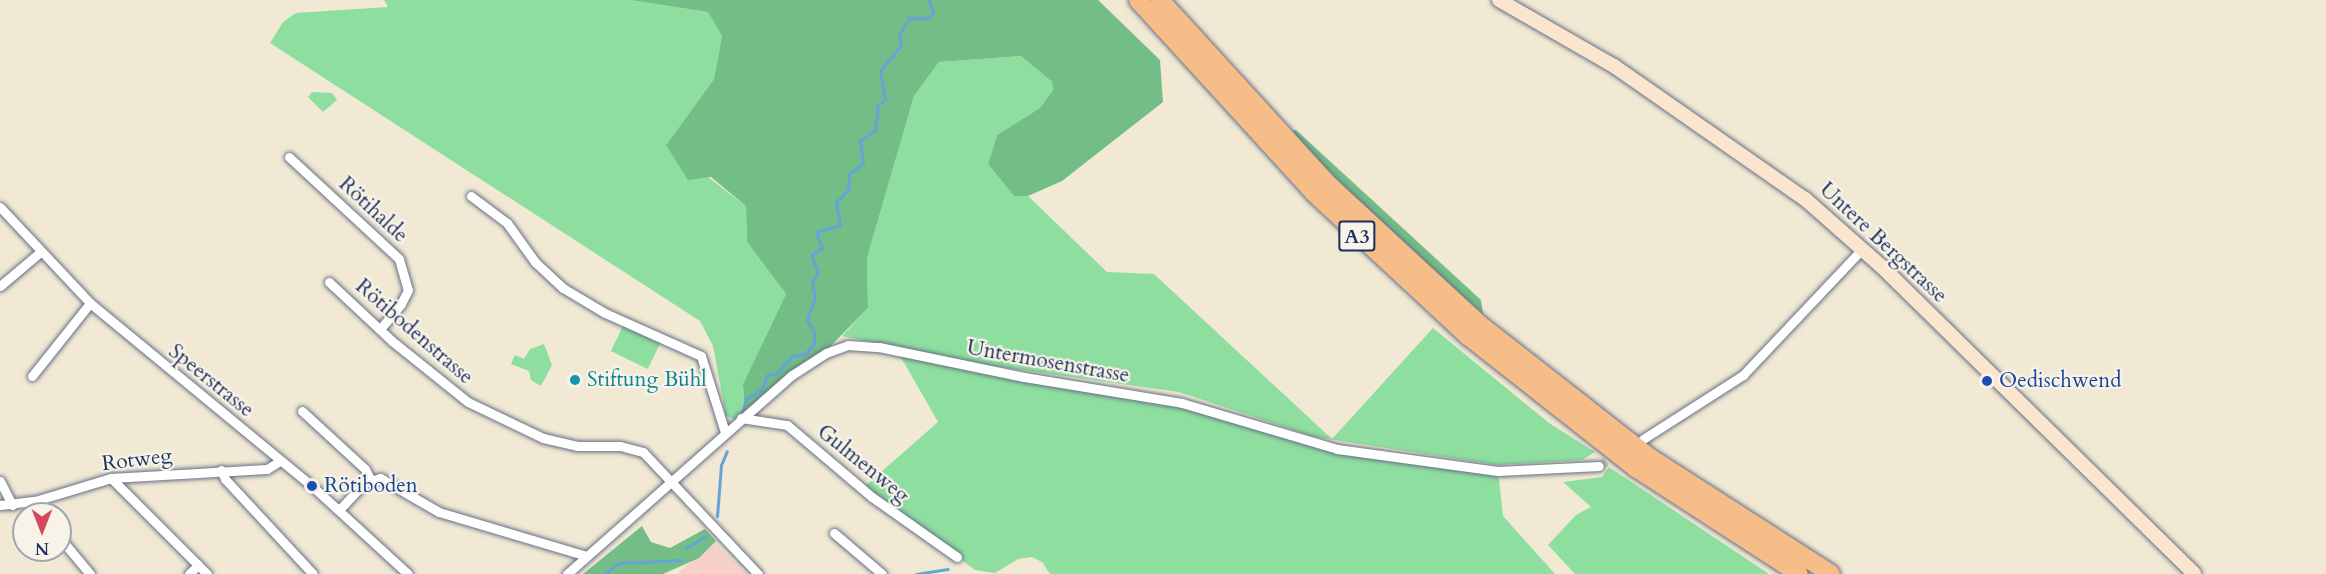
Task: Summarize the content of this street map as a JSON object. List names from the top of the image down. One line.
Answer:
{"streets":{"highway":["A3"],"main road":["Untere Bergstrasse"],"street":["Rötihalde","Rötibodenstrasse","Untermosenstrasse","Speerstrasse","Rotweg","Gulmenweg"]},"crossings":[["Rötihalde","Rötibodenstrasse"],["Rötibodenstrasse","Untermosenstrasse"],["Untermosenstrasse","Gulmenweg"],["Speerstrasse","Rotweg"]],"places":["Stiftung Bühl","Oedischwend","Rötiboden"],"north":"bottom"}
